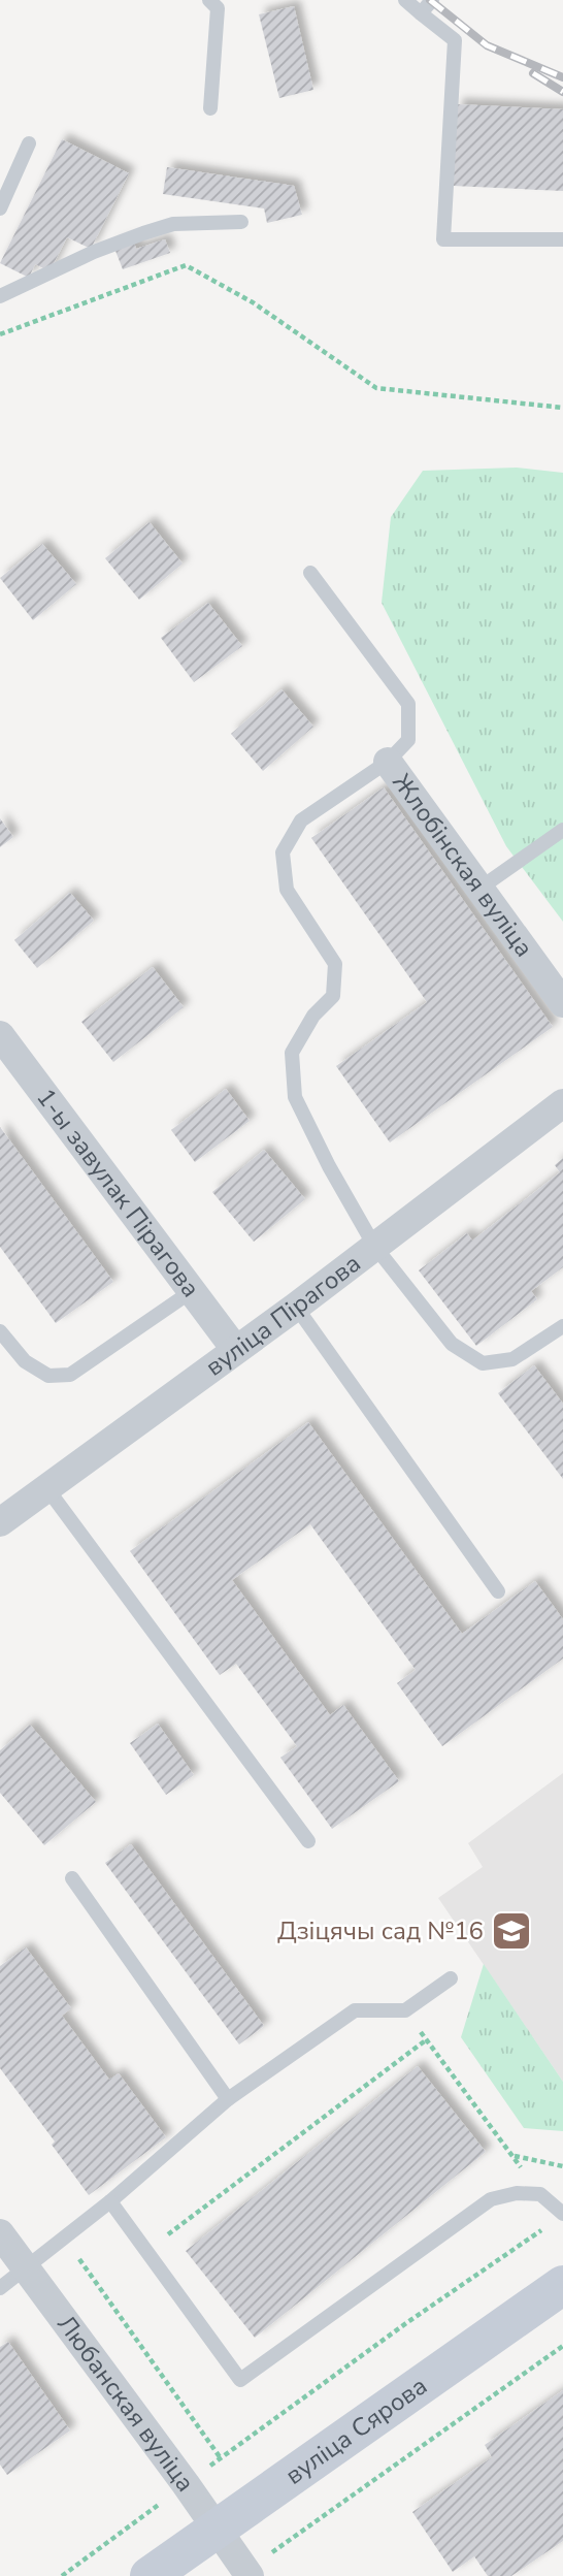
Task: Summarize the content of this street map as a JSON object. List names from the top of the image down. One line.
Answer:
{"streets":{"street":["Жлобінская вуліца","1-ы завулак Пірагова","вуліца Пірагова","Любанская вуліца","вуліца Сярова"]},"crossings":[["1-ы завулак Пірагова","вуліца Пірагова"],["Любанская вуліца","вуліца Сярова"]],"places":{"school or university":["Дзіцячы сад №16"]}}
